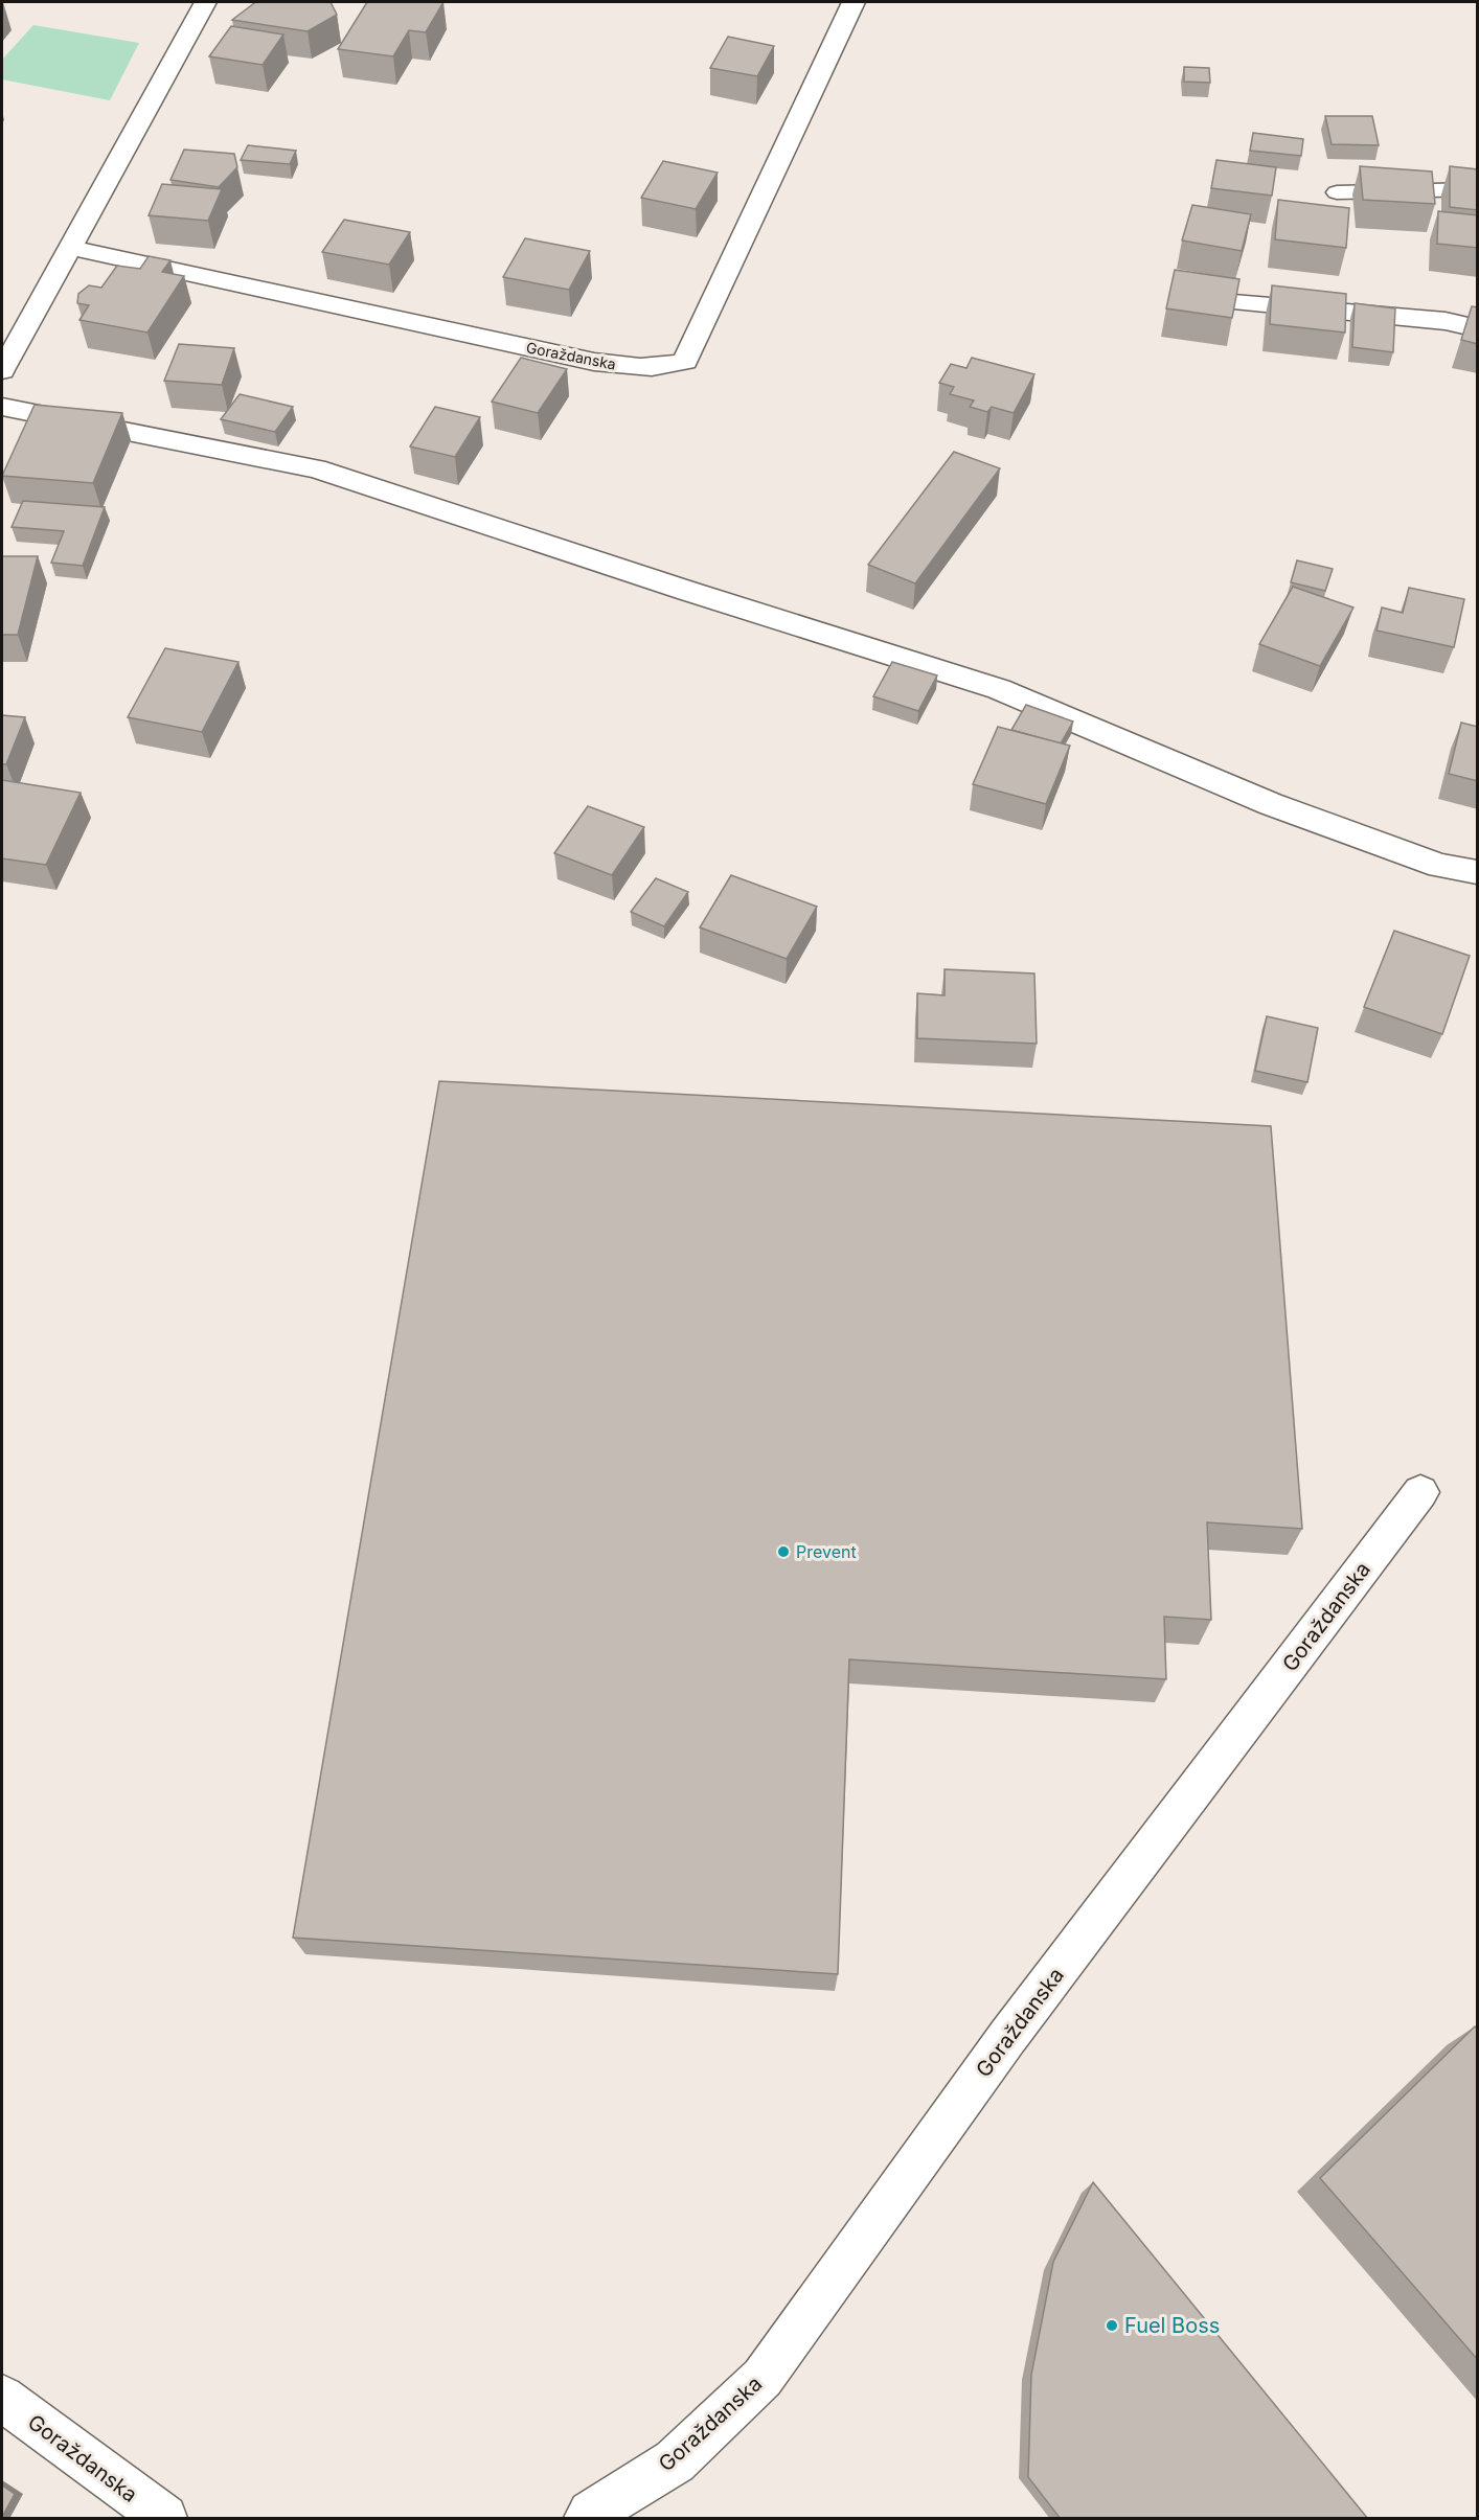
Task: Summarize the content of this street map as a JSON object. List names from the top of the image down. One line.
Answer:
{"streets":{"street":["Goraždanska"]},"places":["Prevent","Fuel Boss"]}
